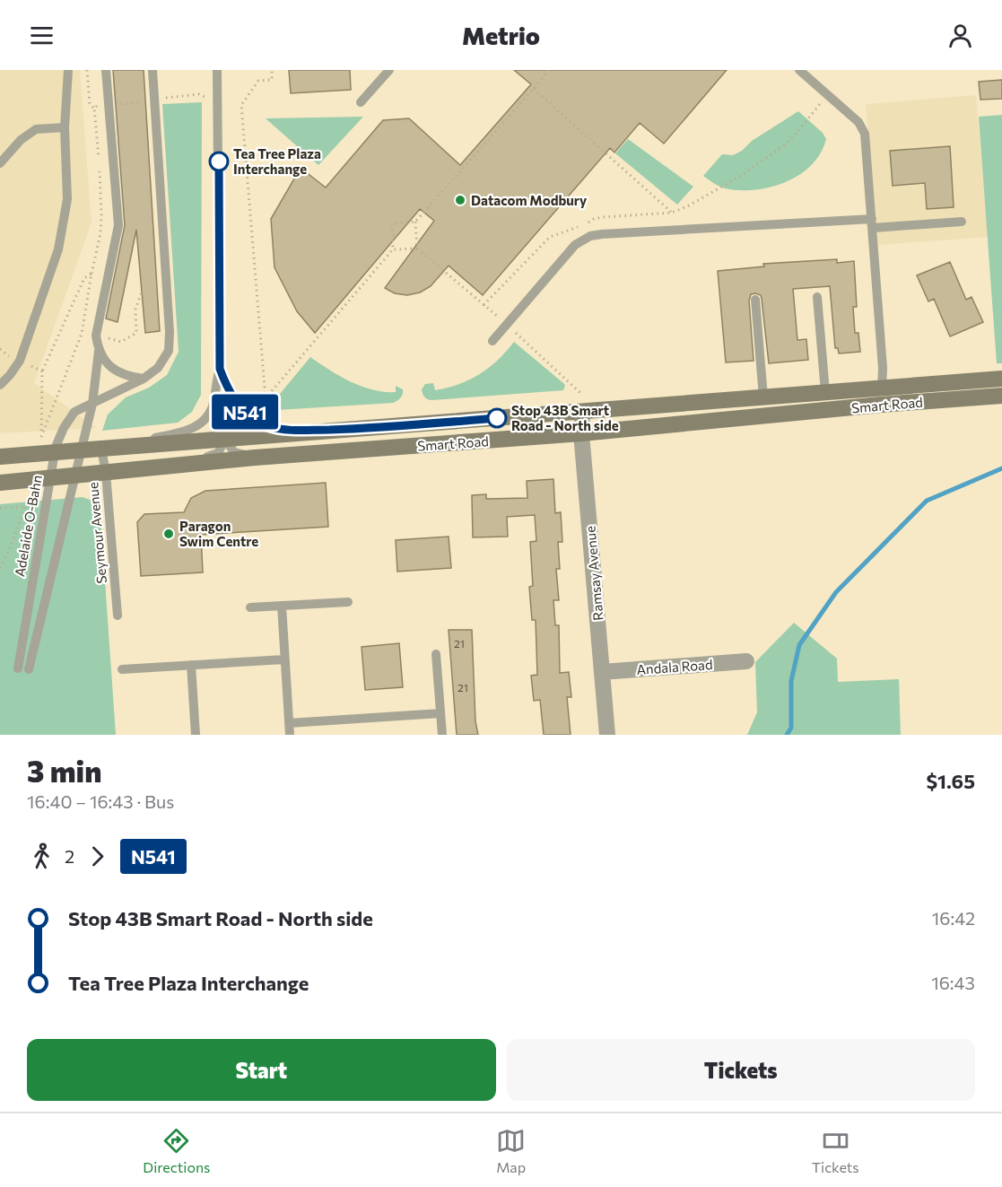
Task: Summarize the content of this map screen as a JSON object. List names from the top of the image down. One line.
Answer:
{"streets":{"main road":["Smart Road"],"street":["Ramsay Avenue","Andala Road"],"lane":["Adelaide O-Bahn","Seymour Avenue"]},"crossings":[["Smart Road","Seymour Avenue"],["Smart Road","Ramsay Avenue"],["Ramsay Avenue","Andala Road"]],"places":["Tea Tree Plaza Interchange","Datacom Modbury","Stop 43B Smart Road - North side","Paragon Swim Centre"],"lines":["bus line N541"],"house_numbers":["21","21"],"page":{"header":"Metrio","on_map":"N541","heading":["3 min","16:40 – 16:43 · Bus","$1.65"],"legs":["2","N541"],"list":[{"name":"Stop 43B Smart Road - North side","value":"16:42"},{"name":"Tea Tree Plaza Interchange","value":"16:43"}],"buttons":["Start","Tickets"],"tabs":["Directions","Map","Tickets"]}}
